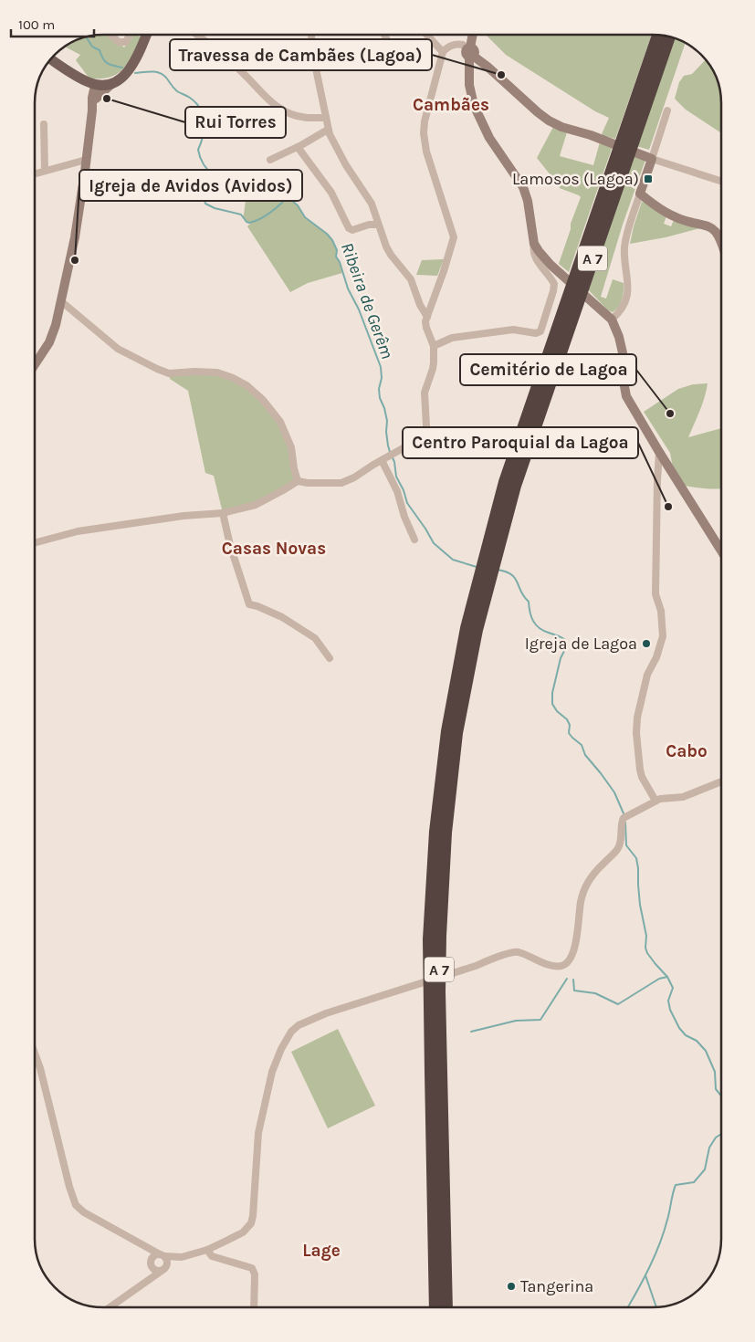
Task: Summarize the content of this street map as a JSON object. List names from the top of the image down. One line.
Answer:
{"streets":{"highway":["A 7"]},"districts":["Cambães","Casas Novas","Cabo","Lage"],"water":["Ribeira de Gerêm"],"places":{"other":["Travessa de Cambães (Lagoa)","Rui Torres","Igreja de Avidos (Avidos)","Cemitério de Lagoa","Centro Paroquial da Lagoa","Igreja de Lagoa","Tangerina"],"transit":["Lamosos (Lagoa)"]},"scale_bar":"100 m"}
